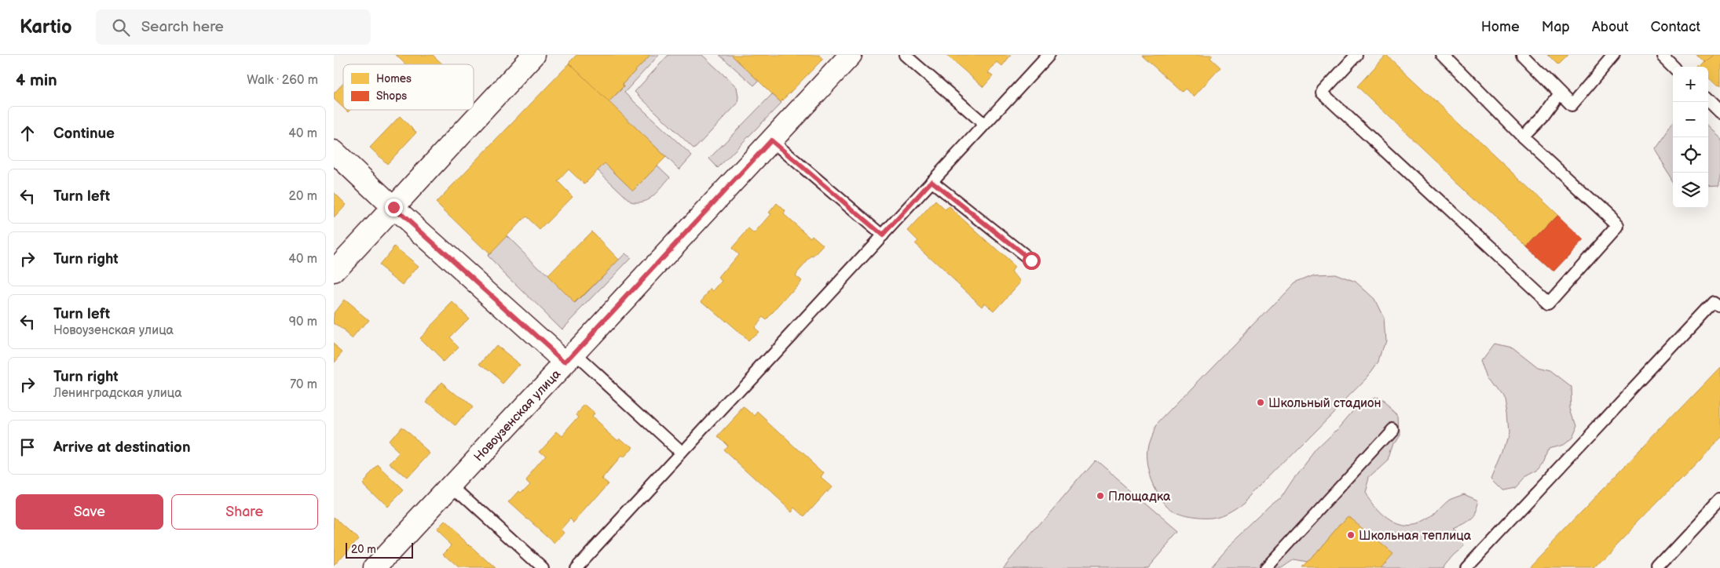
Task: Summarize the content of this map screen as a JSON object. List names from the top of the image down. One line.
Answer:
{"streets":{"street":["Новоузенская улица"]},"places":["Школьный стадион","Площадка","Школьная теплица"],"legend":["Homes","Shops"],"scale_bar":"20 m","page":{"header":"Kartio","search":"Search here","nav":["Home","Map","About","Contact"],"heading":["4 min","Walk · 260 m"],"map_buttons":["+","−"],"list":[["Continue","40 m"],["Turn left","20 m"],["Turn right","40 m"],["Turn left","Новоузенская улица","90 m"],["Turn right","Ленинградская улица","70 m"],"Arrive at destination"],"buttons":["Save","Share"],"scale":"20 m"}}
